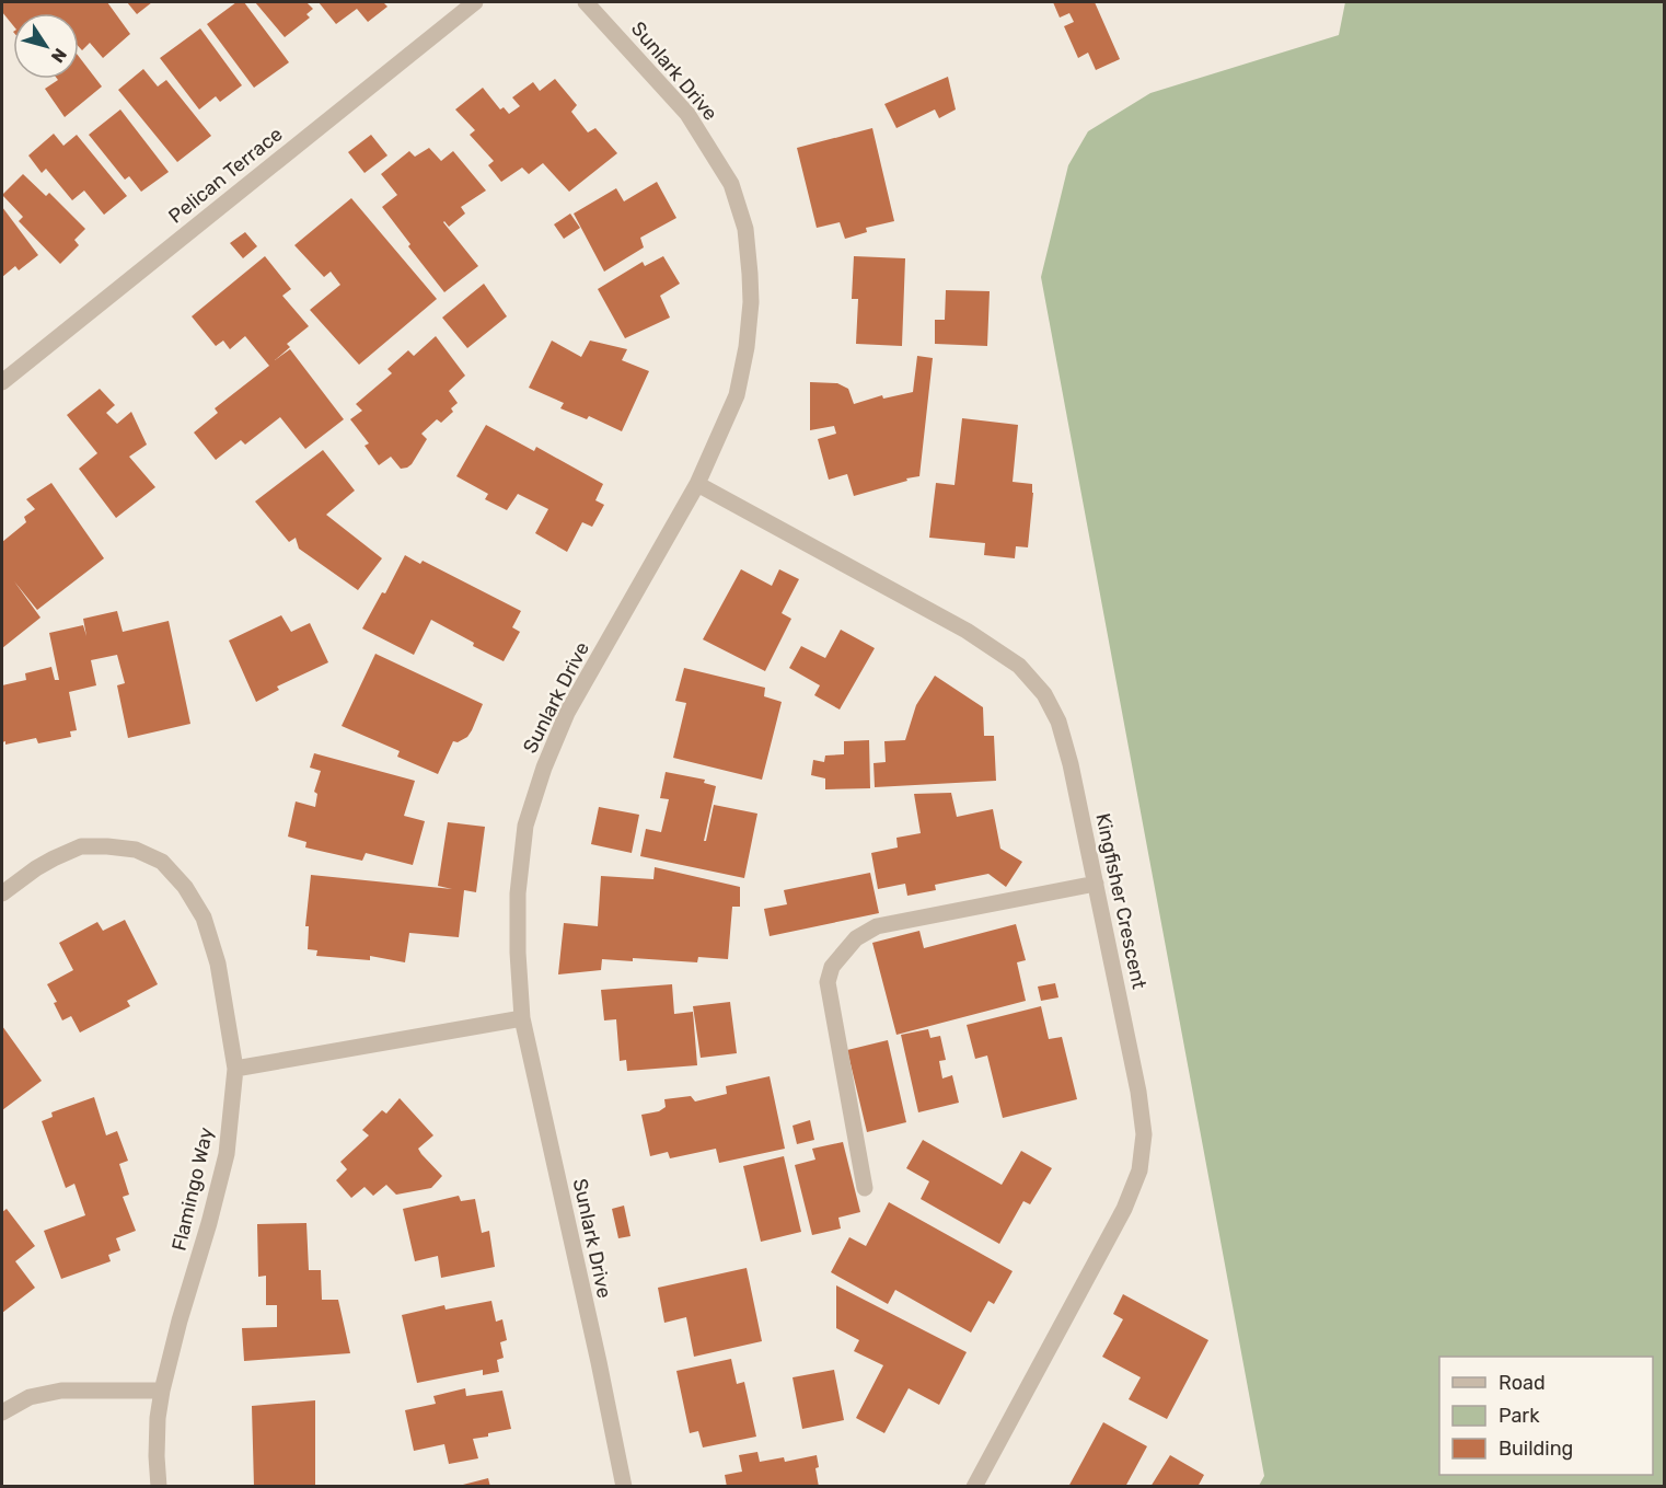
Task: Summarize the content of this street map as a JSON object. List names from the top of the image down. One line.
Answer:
{"streets":{"street":["Sunlark Drive","Pelican Terrace","Kingfisher Crescent","Flamingo Way"]},"crossings":[["Sunlark Drive","Kingfisher Crescent"]],"legend":["Road","Park","Building"],"north":"bottom right"}
